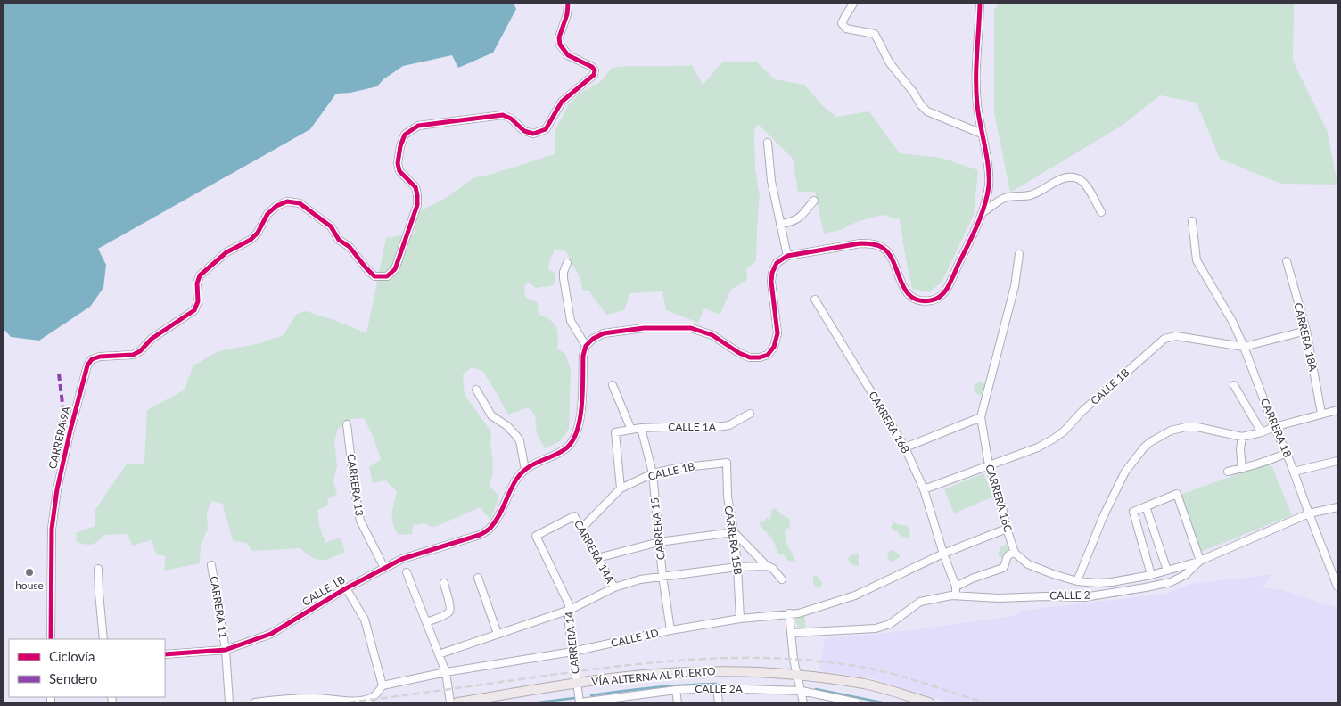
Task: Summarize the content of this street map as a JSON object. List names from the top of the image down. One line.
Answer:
{"streets":{"main road":["VÍA ALTERNA AL PUERTO"],"street":["CARRERA 18A","CALLE 1B","CARRERA 16B","CALLE 1A","CARRERA 18","CARRERA 9A","CARRERA 13","CARRERA 16C","CARRERA 15","CARRERA 15B","CARRERA 14A","CALLE 2","CARRERA 11","CALLE 1D","CARRERA 14","CALLE 2A"]},"crossings":[["CARRERA 18A","CALLE 1B"],["CALLE 1B","CARRERA 16B"],["CALLE 1B","CALLE 1A"],["CALLE 1B","CARRERA 18"],["CALLE 1B","CARRERA 13"],["CALLE 1B","CARRERA 16C"],["CALLE 1B","CARRERA 15"],["CALLE 1B","CARRERA 15B"],["CALLE 1B","CARRERA 14A"],["CALLE 1B","CARRERA 11"],["CARRERA 16B","CALLE 1D"],["CALLE 1A","CARRERA 15"],["CARRERA 18","CALLE 2"],["CARRERA 16C","CALLE 1D"],["CARRERA 15","CALLE 1D"],["CARRERA 15B","CALLE 1D"],["CARRERA 14A","CARRERA 14"],["CALLE 1D","CARRERA 14"],["CARRERA 14","VÍA ALTERNA AL PUERTO"],["CARRERA 14","CALLE 2A"],["VÍA ALTERNA AL PUERTO","CALLE 2A"]],"places":["house"],"legend":["Ciclovía","Sendero"]}
